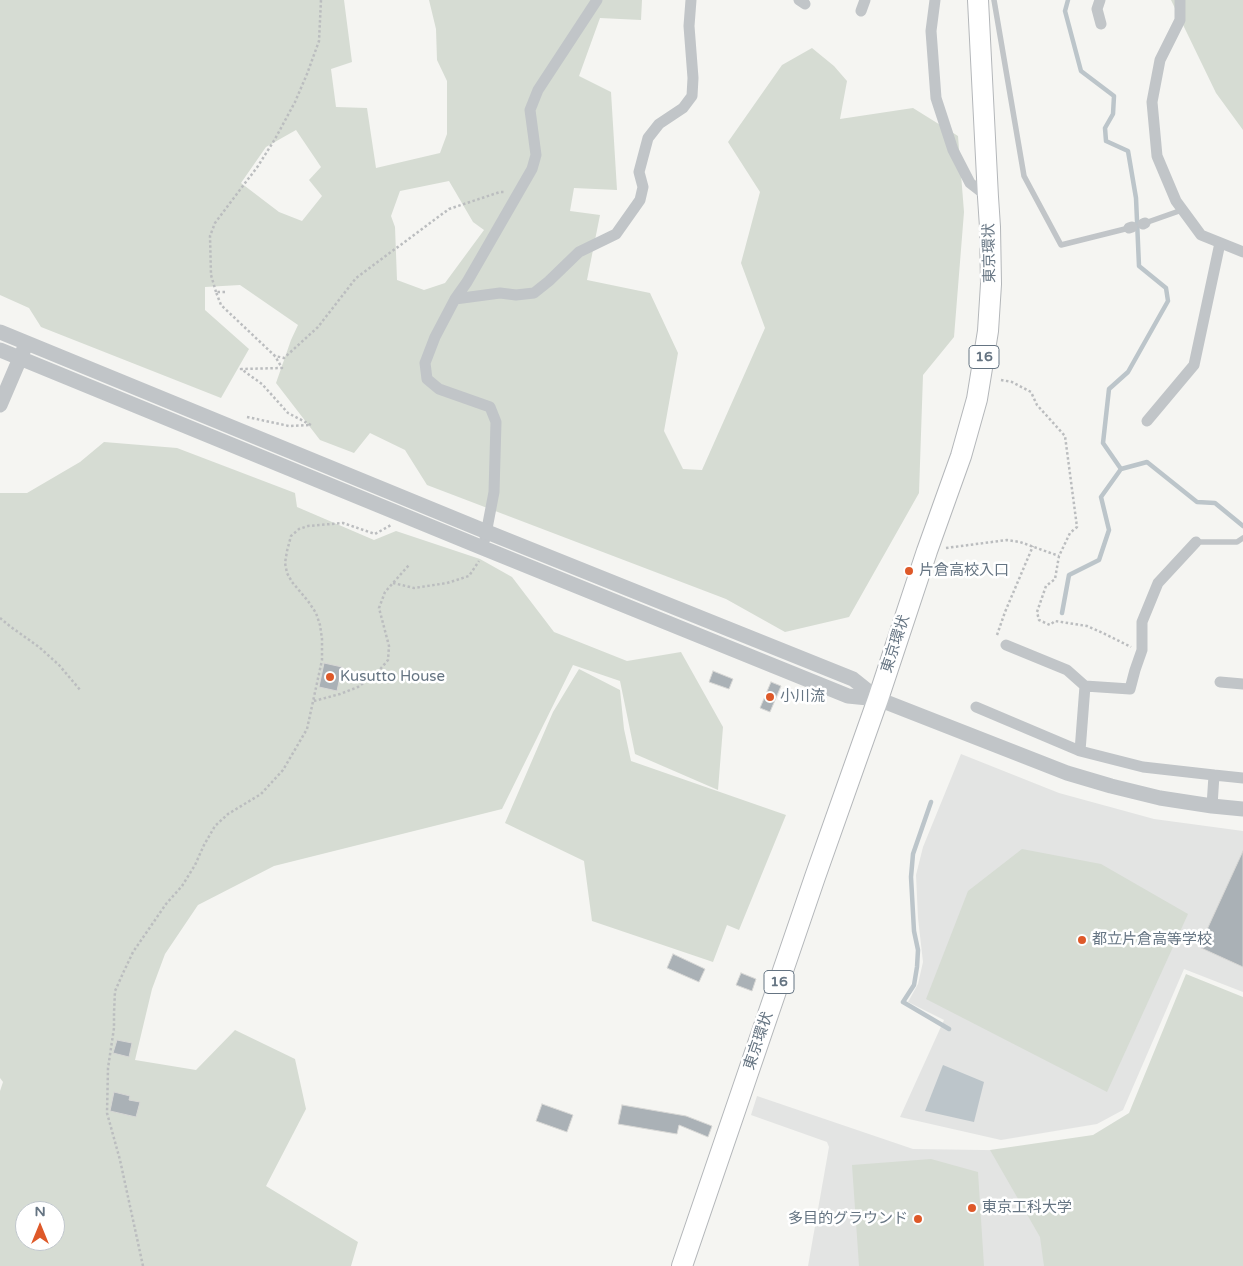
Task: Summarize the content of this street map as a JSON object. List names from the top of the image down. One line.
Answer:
{"streets":{"highway":["東京環状","16"]},"places":["片倉高校入口","Kusutto House","小川流","都立片倉高等学校","東京工科大学","多目的グラウンド"],"north":"top"}
